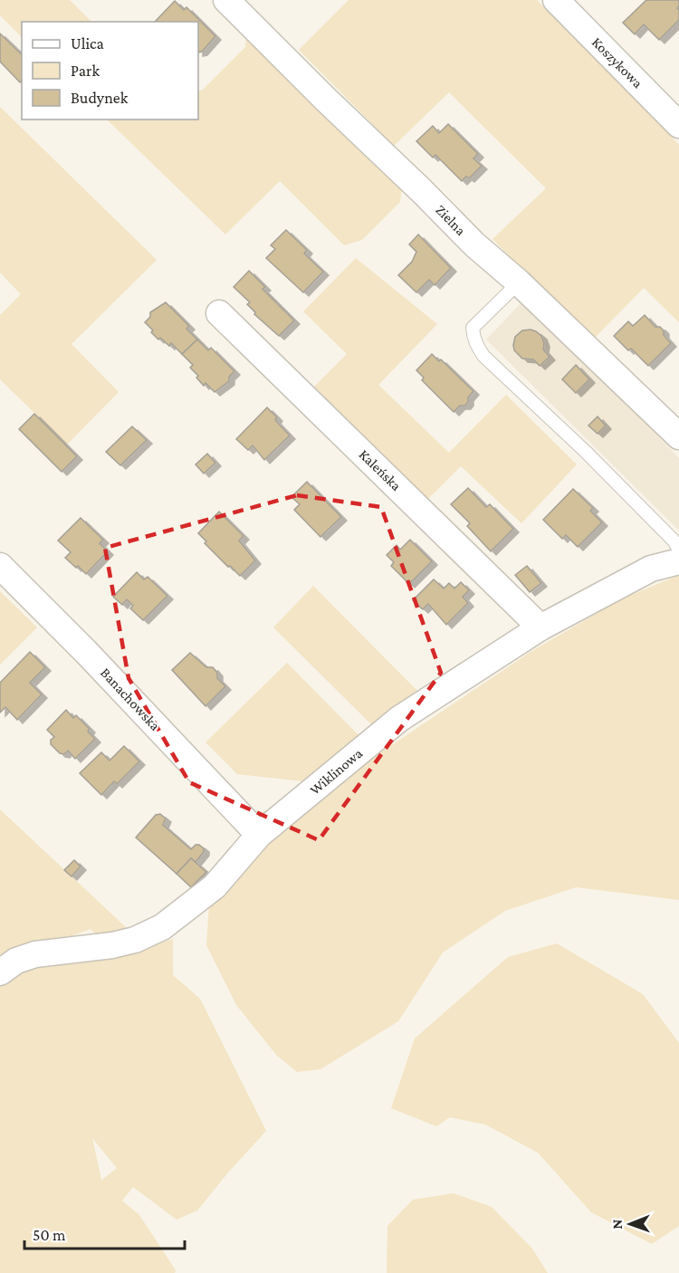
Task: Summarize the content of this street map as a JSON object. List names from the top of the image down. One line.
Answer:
{"streets":{"street":["Koszykowa","Zielna","Kaleńska","Banachowska","Wiklinowa"]},"crossings":[["Kaleńska","Wiklinowa"],["Banachowska","Wiklinowa"]],"legend":["Ulica","Park","Budynek"],"scale_bar":"50 m","north":"left"}
